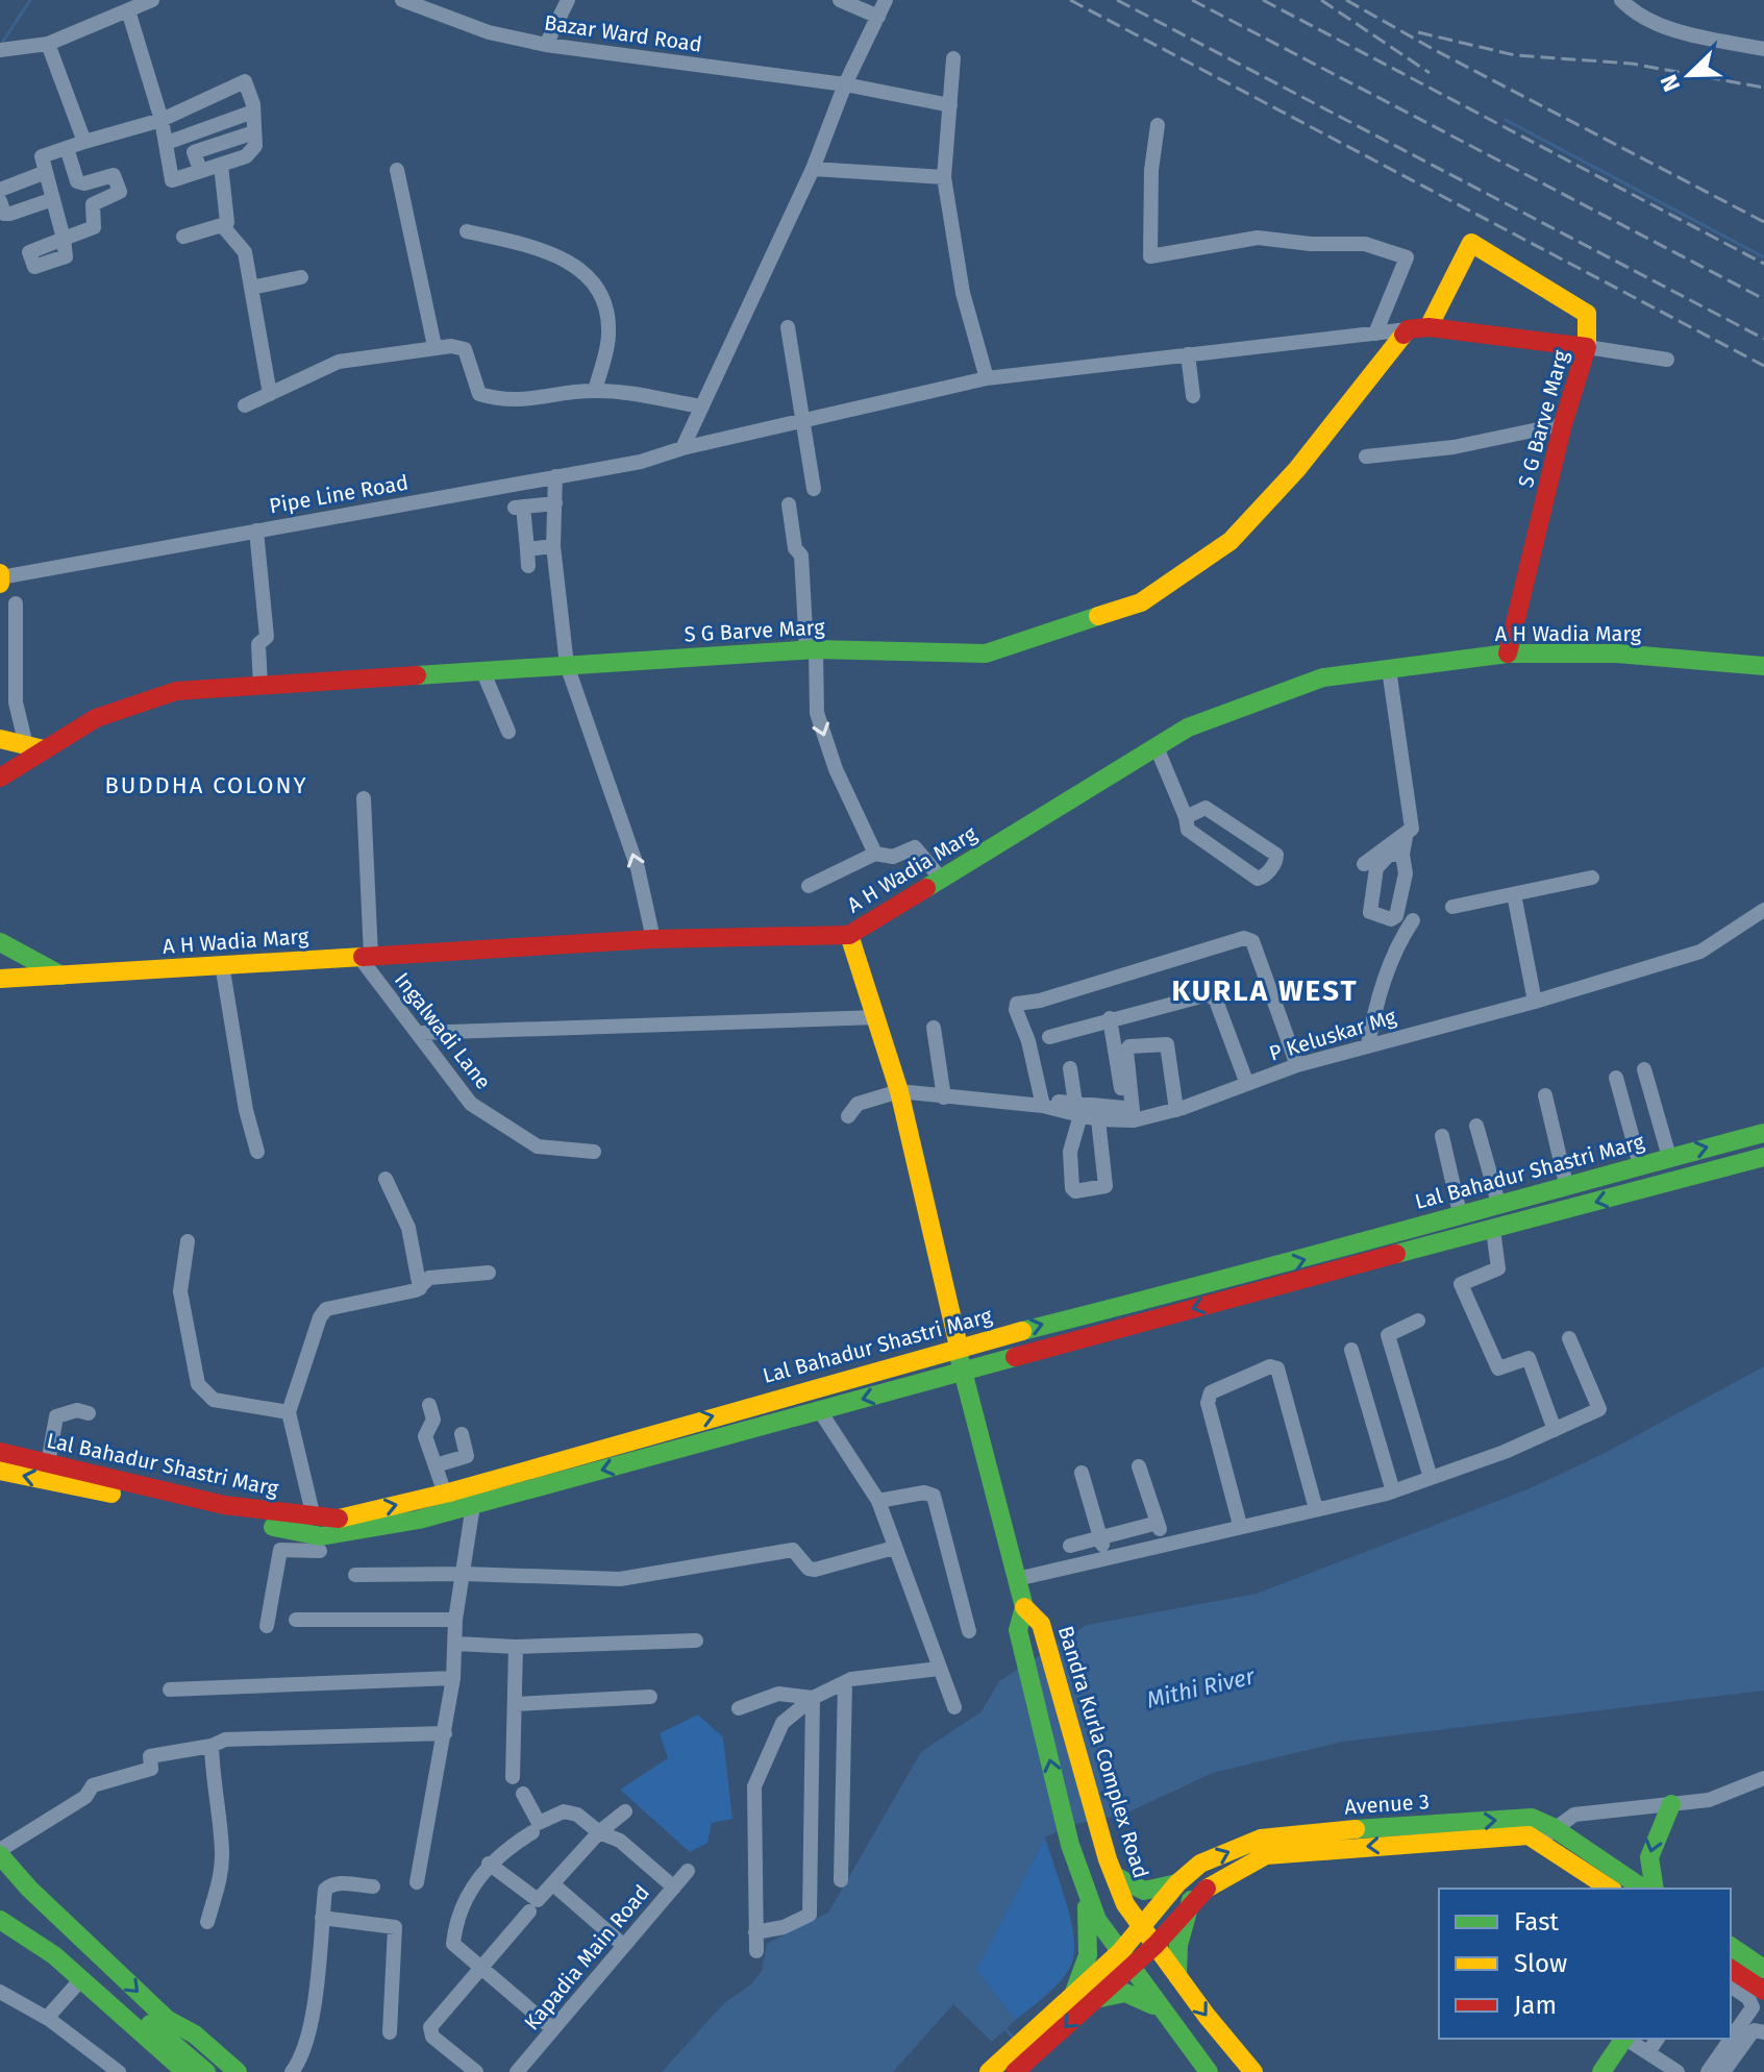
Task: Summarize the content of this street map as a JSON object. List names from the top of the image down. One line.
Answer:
{"streets":{"main road":["S G Barve Marg","A H Wadia Marg","Lal Bahadur Shastri Marg","Bandra Kurla Complex Road","Avenue 3"],"street":["Bazar Ward Road","Pipe Line Road","Ingalwadi Lane","P Keluskar Mg","Kapadia Main Road"]},"crossings":[["S G Barve Marg","Pipe Line Road"],["S G Barve Marg","A H Wadia Marg"],["A H Wadia Marg","Ingalwadi Lane"],["Bandra Kurla Complex Road","Avenue 3"]],"districts":["BUDDHA COLONY","KURLA WEST"],"water":["Mithi River"],"legend":["Fast","Slow","Jam"],"north":"bottom left"}
